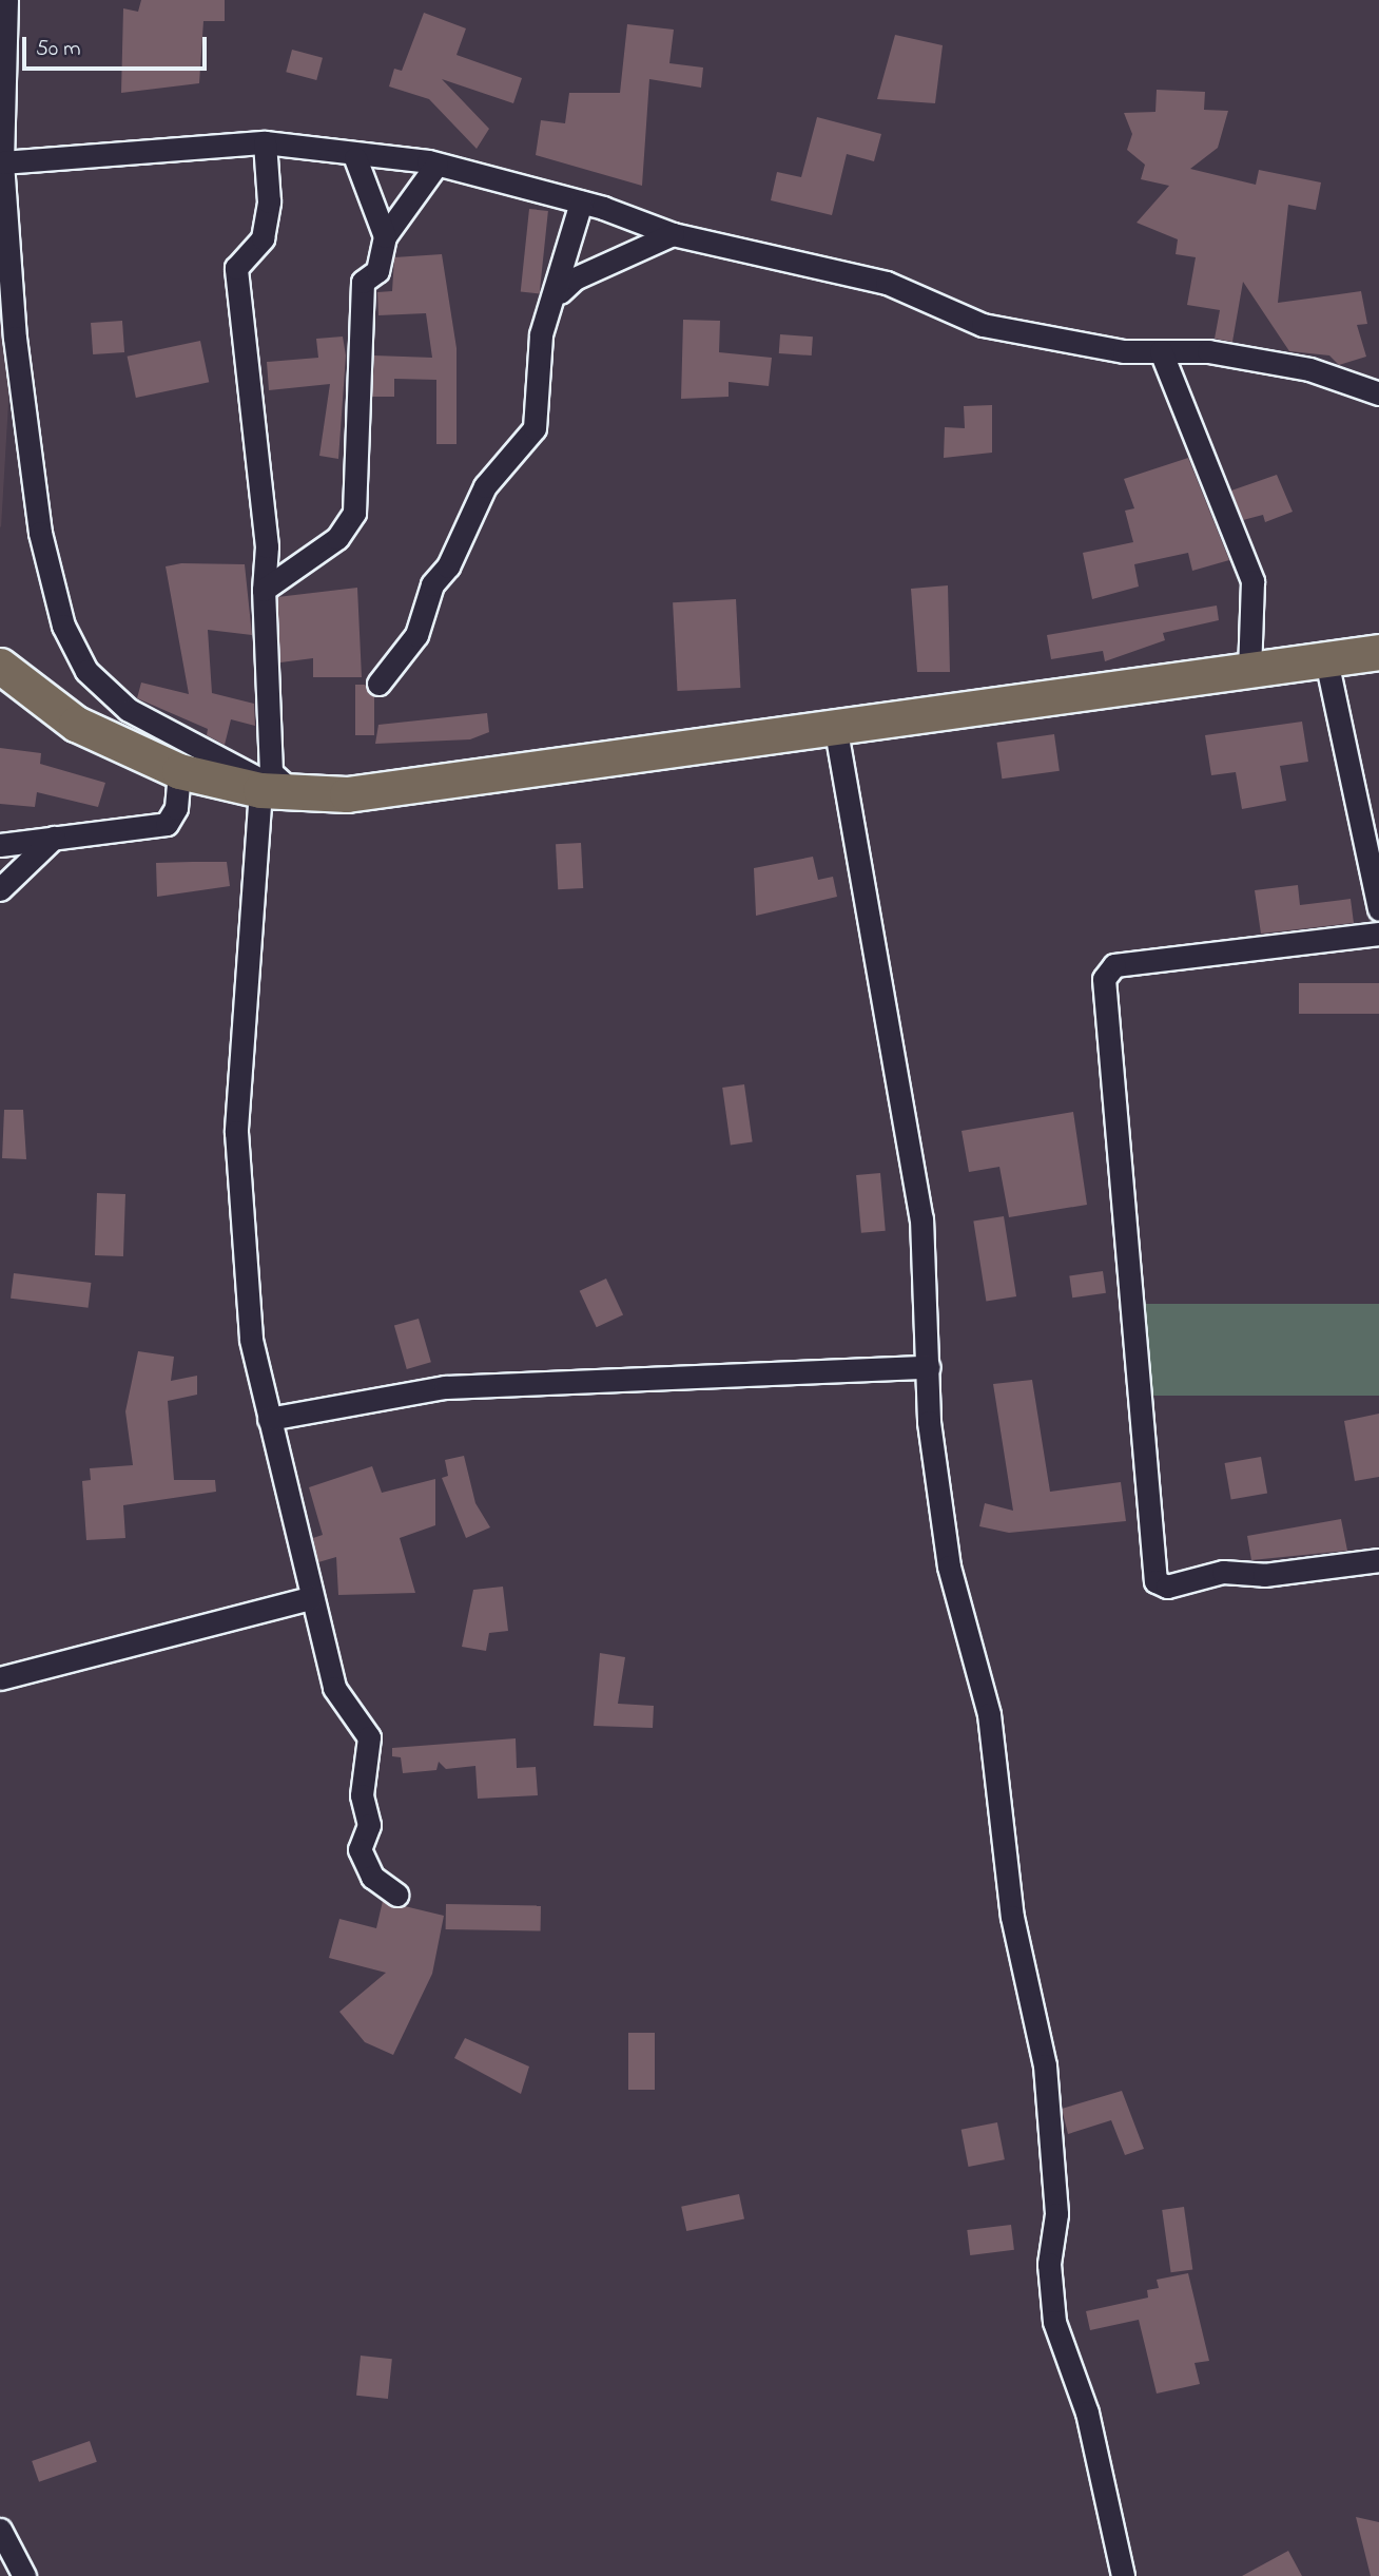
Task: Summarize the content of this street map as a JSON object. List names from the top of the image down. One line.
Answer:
{"scale_bar":"50 m"}
